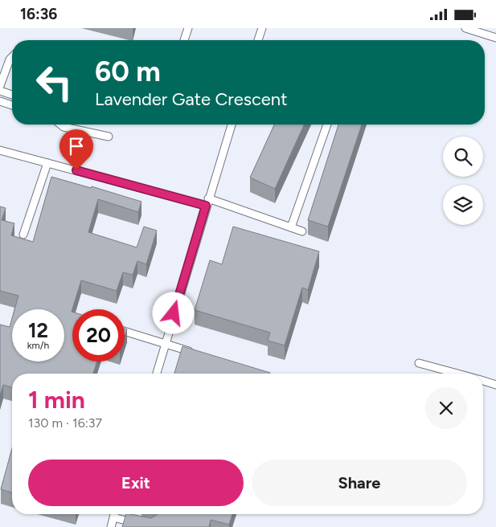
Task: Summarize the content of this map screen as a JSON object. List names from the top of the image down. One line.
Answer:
{"page":{"status":"16:36","turn":["60 m","Lavender Gate Crescent"],"speed":"12 km/h","limit":"20","heading":["1 min","130 m · 16:37"],"buttons":["Exit","Share"]}}
